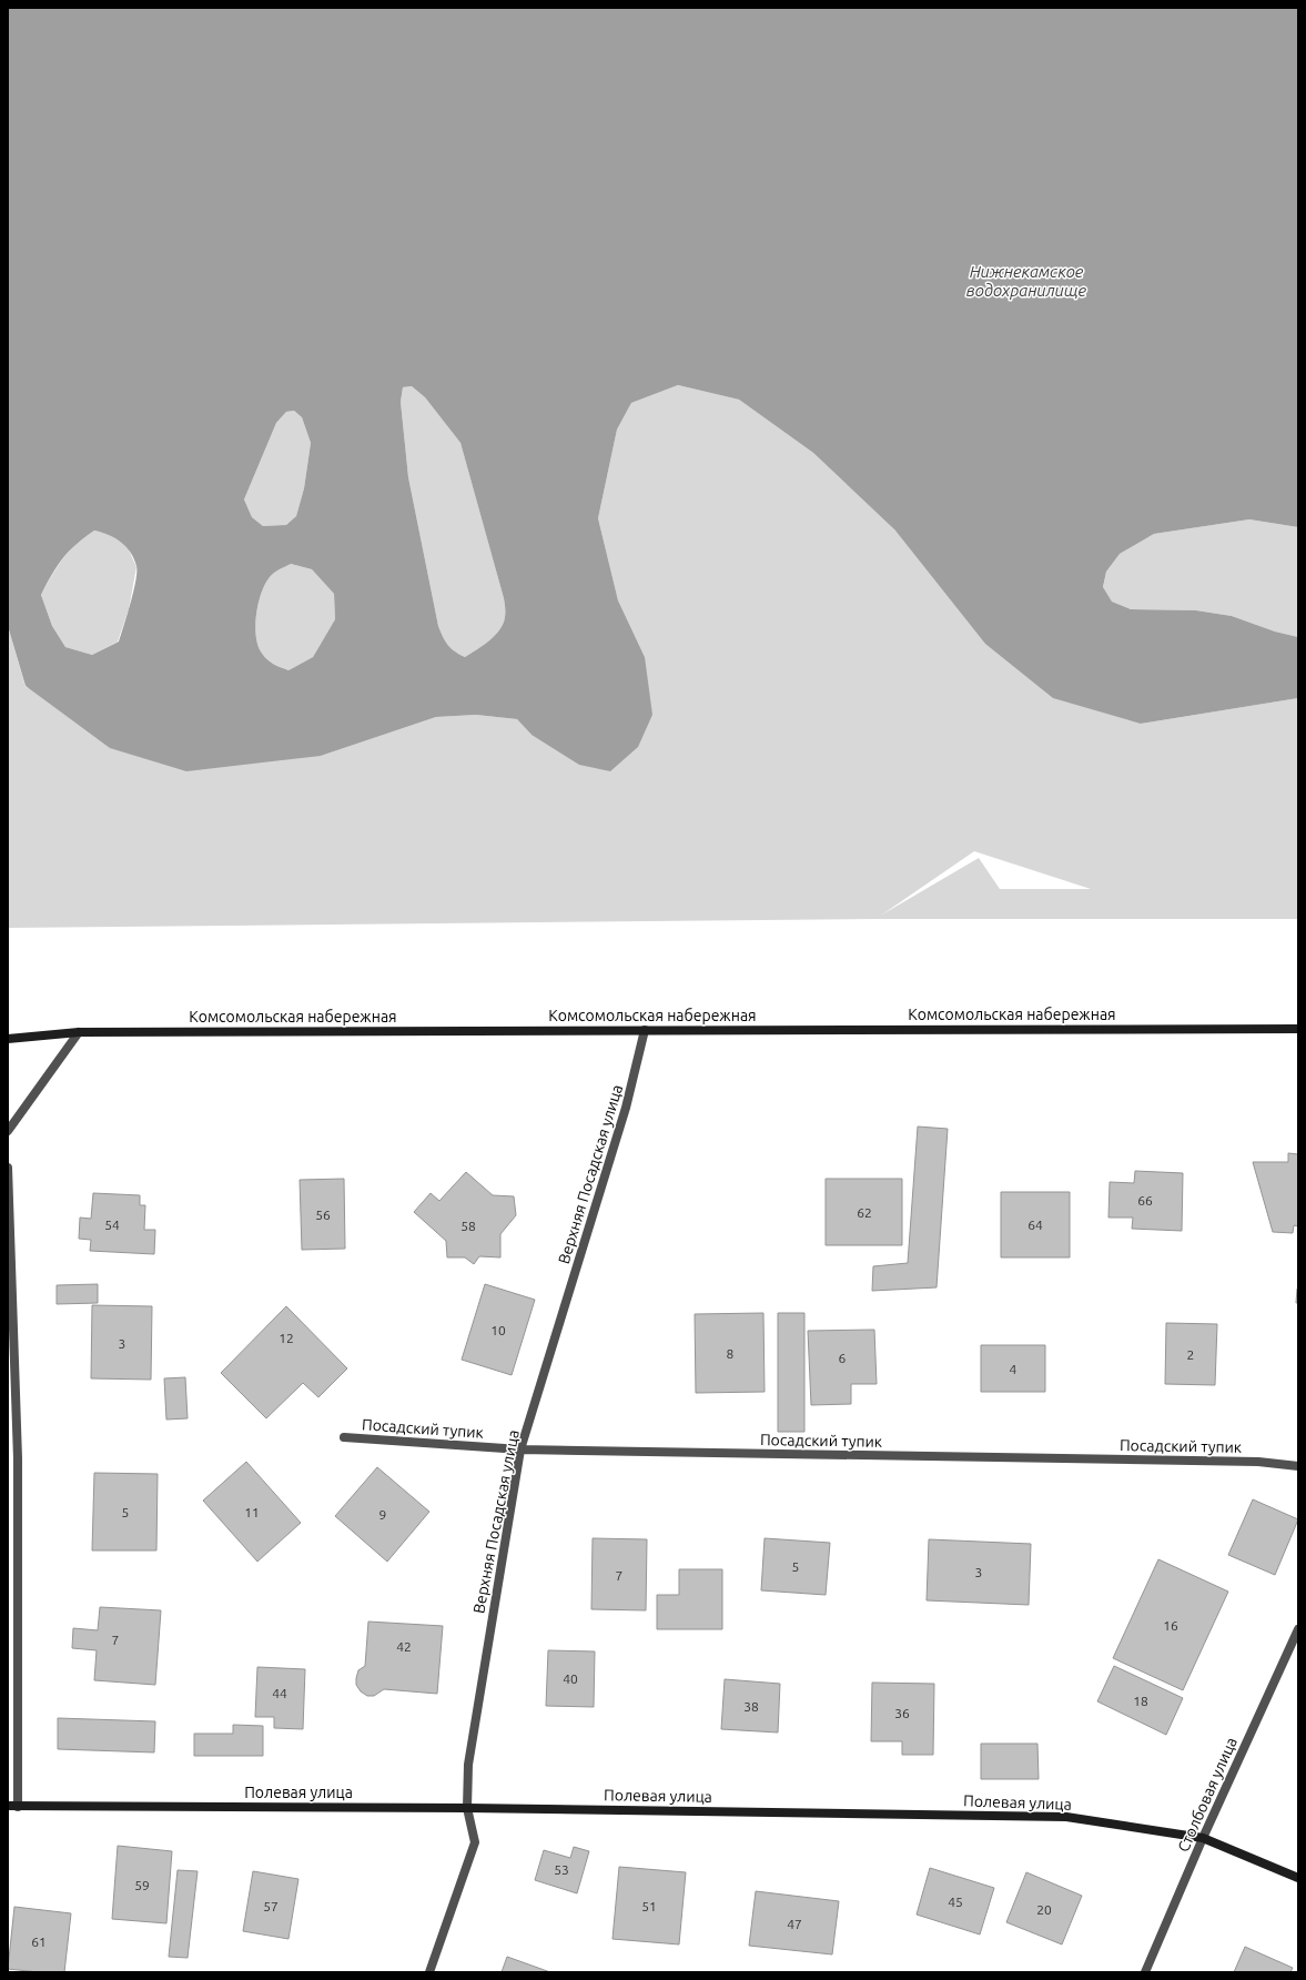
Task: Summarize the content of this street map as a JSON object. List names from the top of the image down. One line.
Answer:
{"streets":{"street":["Комсомольская набережная","Верхняя Посадская улица","Посадский тупик","Полевая улица","Столбовая улица"]},"crossings":[["Комсомольская набережная","Верхняя Посадская улица"],["Верхняя Посадская улица","Посадский тупик"],["Верхняя Посадская улица","Полевая улица"],["Полевая улица","Столбовая улица"]],"water":["Нижнекамское водохранилище"],"house_numbers":["66","62","56","54","64","58","10","12","3","8","2","6","4","5","11","9","5","3","7","16","7","42","40","44","18","38","36","53","59","45","57","51","20","47","61"]}
